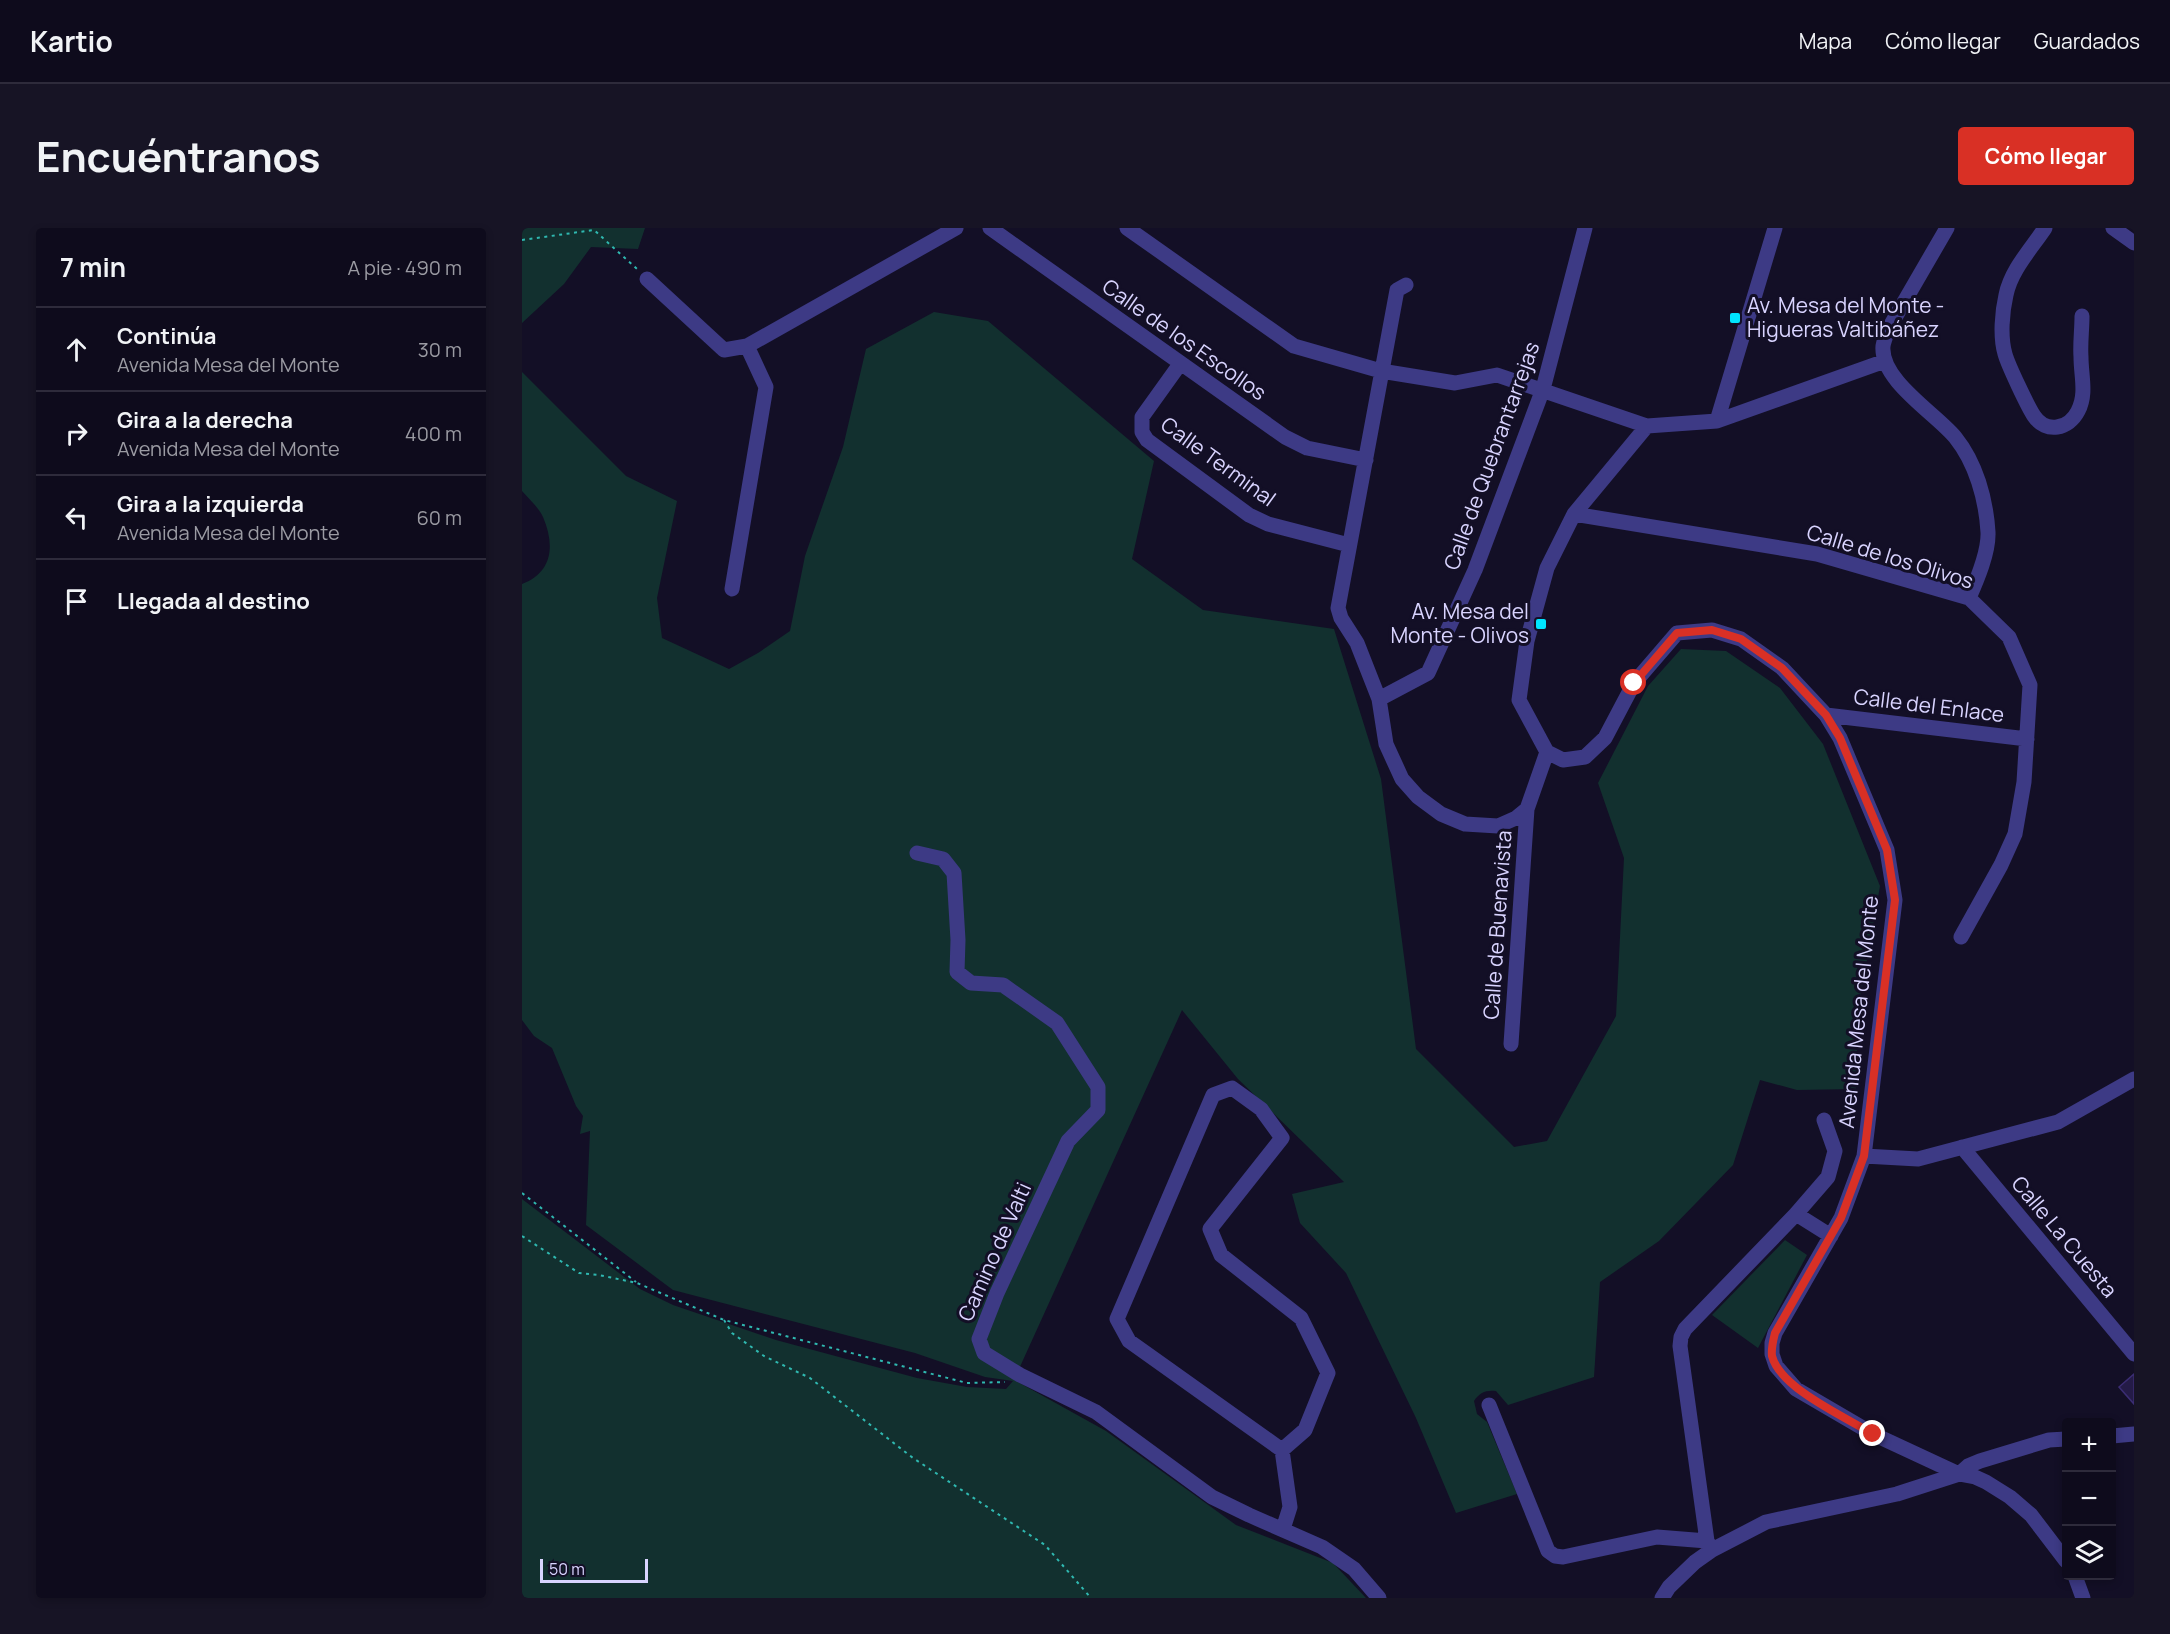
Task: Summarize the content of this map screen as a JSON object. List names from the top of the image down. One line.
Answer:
{"streets":{"street":["Calle de los Escollos","Calle de Quebrantarrejas","Calle Terminal","Calle de los Olivos","Calle del Enlace","Calle de Buenavista","Avenida Mesa del Monte","Calle La Cuesta","Camino de Valti"]},"crossings":[["Calle de los Escollos","Calle Terminal"],["Calle de los Olivos","Calle del Enlace"],["Calle del Enlace","Avenida Mesa del Monte"],["Calle de Buenavista","Avenida Mesa del Monte"]],"places":{"transit":["Av. Mesa del Monte - Higueras Valtibáñez","Av. Mesa del Monte - Olivos"]},"scale_bar":"50 m","page":{"header":"Kartio","nav":["Mapa","Cómo llegar","Guardados"],"title":"Encuéntranos","buttons":"Cómo llegar","heading":["7 min","A pie · 490 m"],"list":[["Continúa","Avenida Mesa del Monte","30 m"],["Gira a la derecha","Avenida Mesa del Monte","400 m"],["Gira a la izquierda","Avenida Mesa del Monte","60 m"],"Llegada al destino"],"map_buttons":["+","−"],"scale":"50 m"}}
